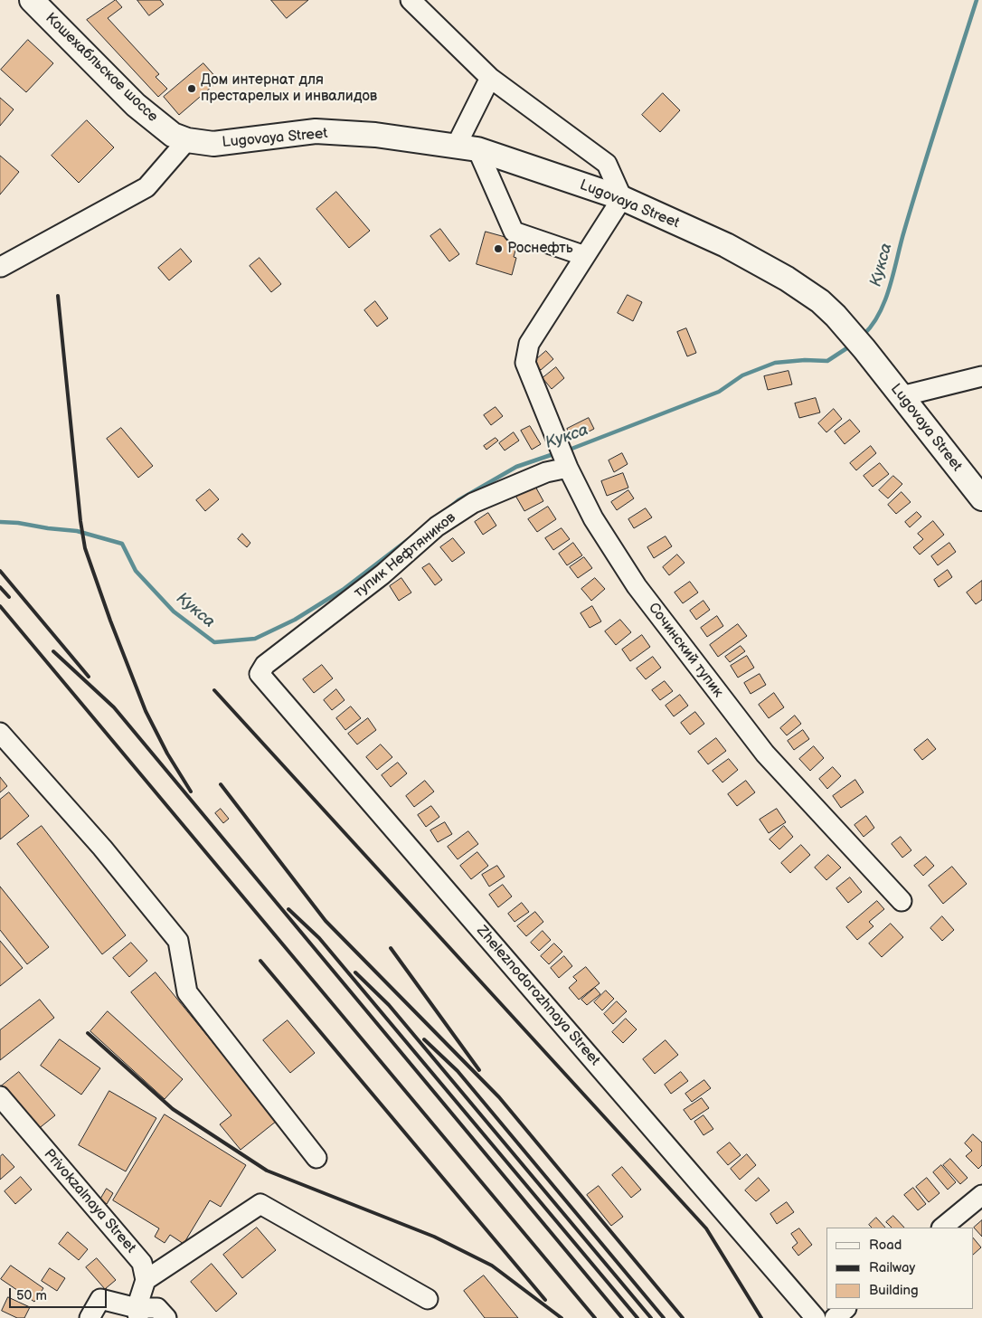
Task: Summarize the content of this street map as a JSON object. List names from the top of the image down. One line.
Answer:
{"streets":{"main road":["Кошехабльское шоссе","Lugovaya Street"],"street":["тупик Нефтяников","Сочинский тупик","Zheleznodorozhnaya Street","Privokzalnaya Street"]},"crossings":[["Кошехабльское шоссе","Lugovaya Street"],["тупик Нефтяников","Сочинский тупик"],["тупик Нефтяников","Zheleznodorozhnaya Street"]],"water":["Кукса"],"places":["Дом интернат для престарелых и инвалидов","Роснефть"],"legend":["Road","Railway","Building"],"scale_bar":"50 m"}
